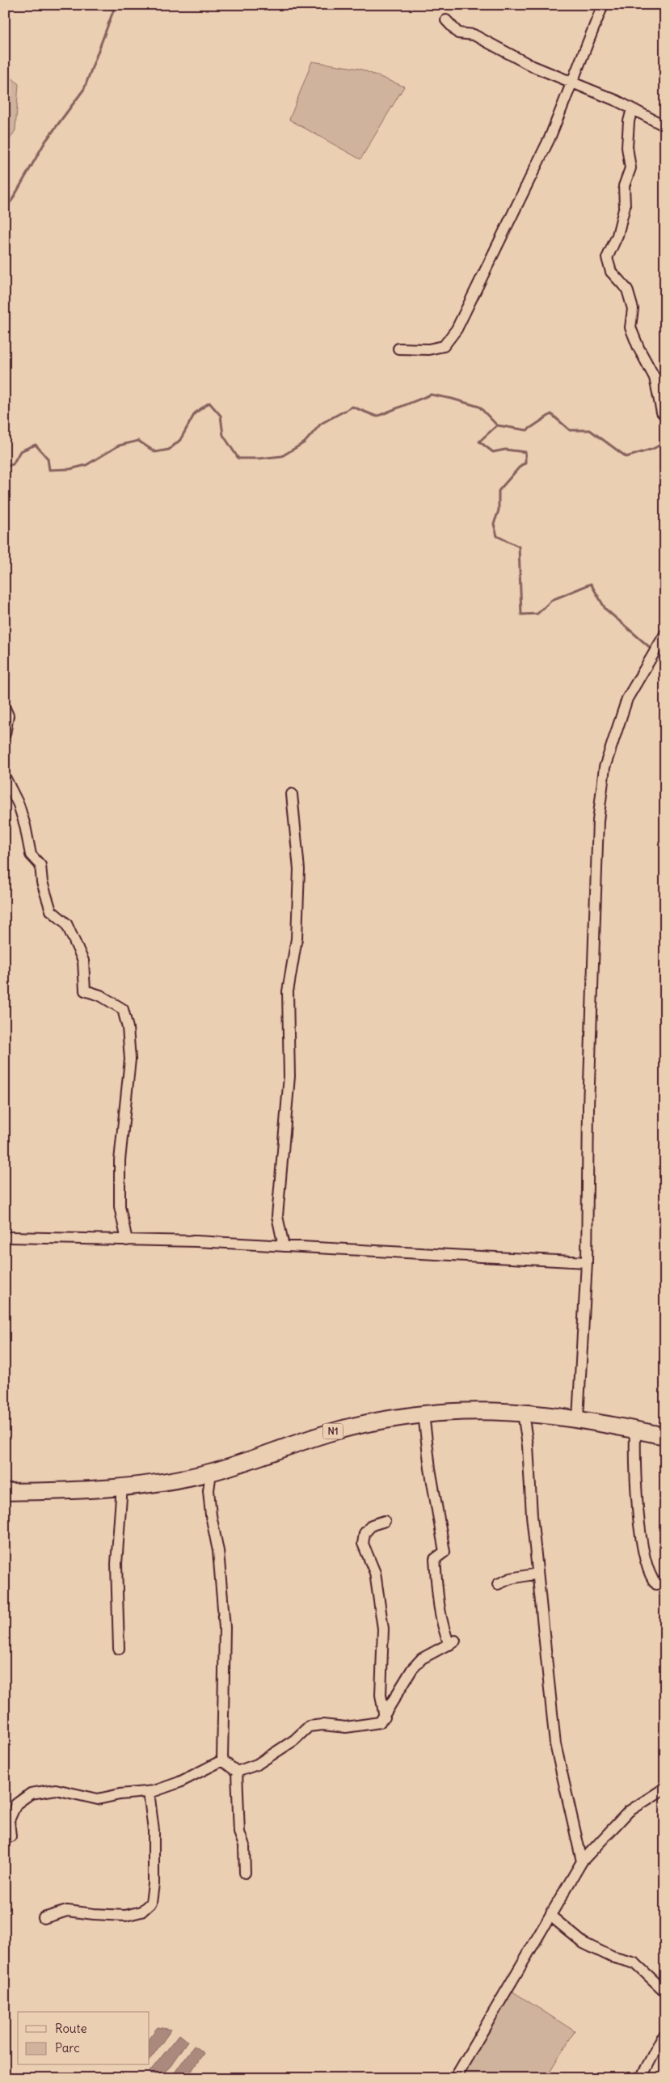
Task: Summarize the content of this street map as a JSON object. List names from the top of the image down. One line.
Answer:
{"streets":{"main road":["N1"]},"legend":["Route","Parc"]}
